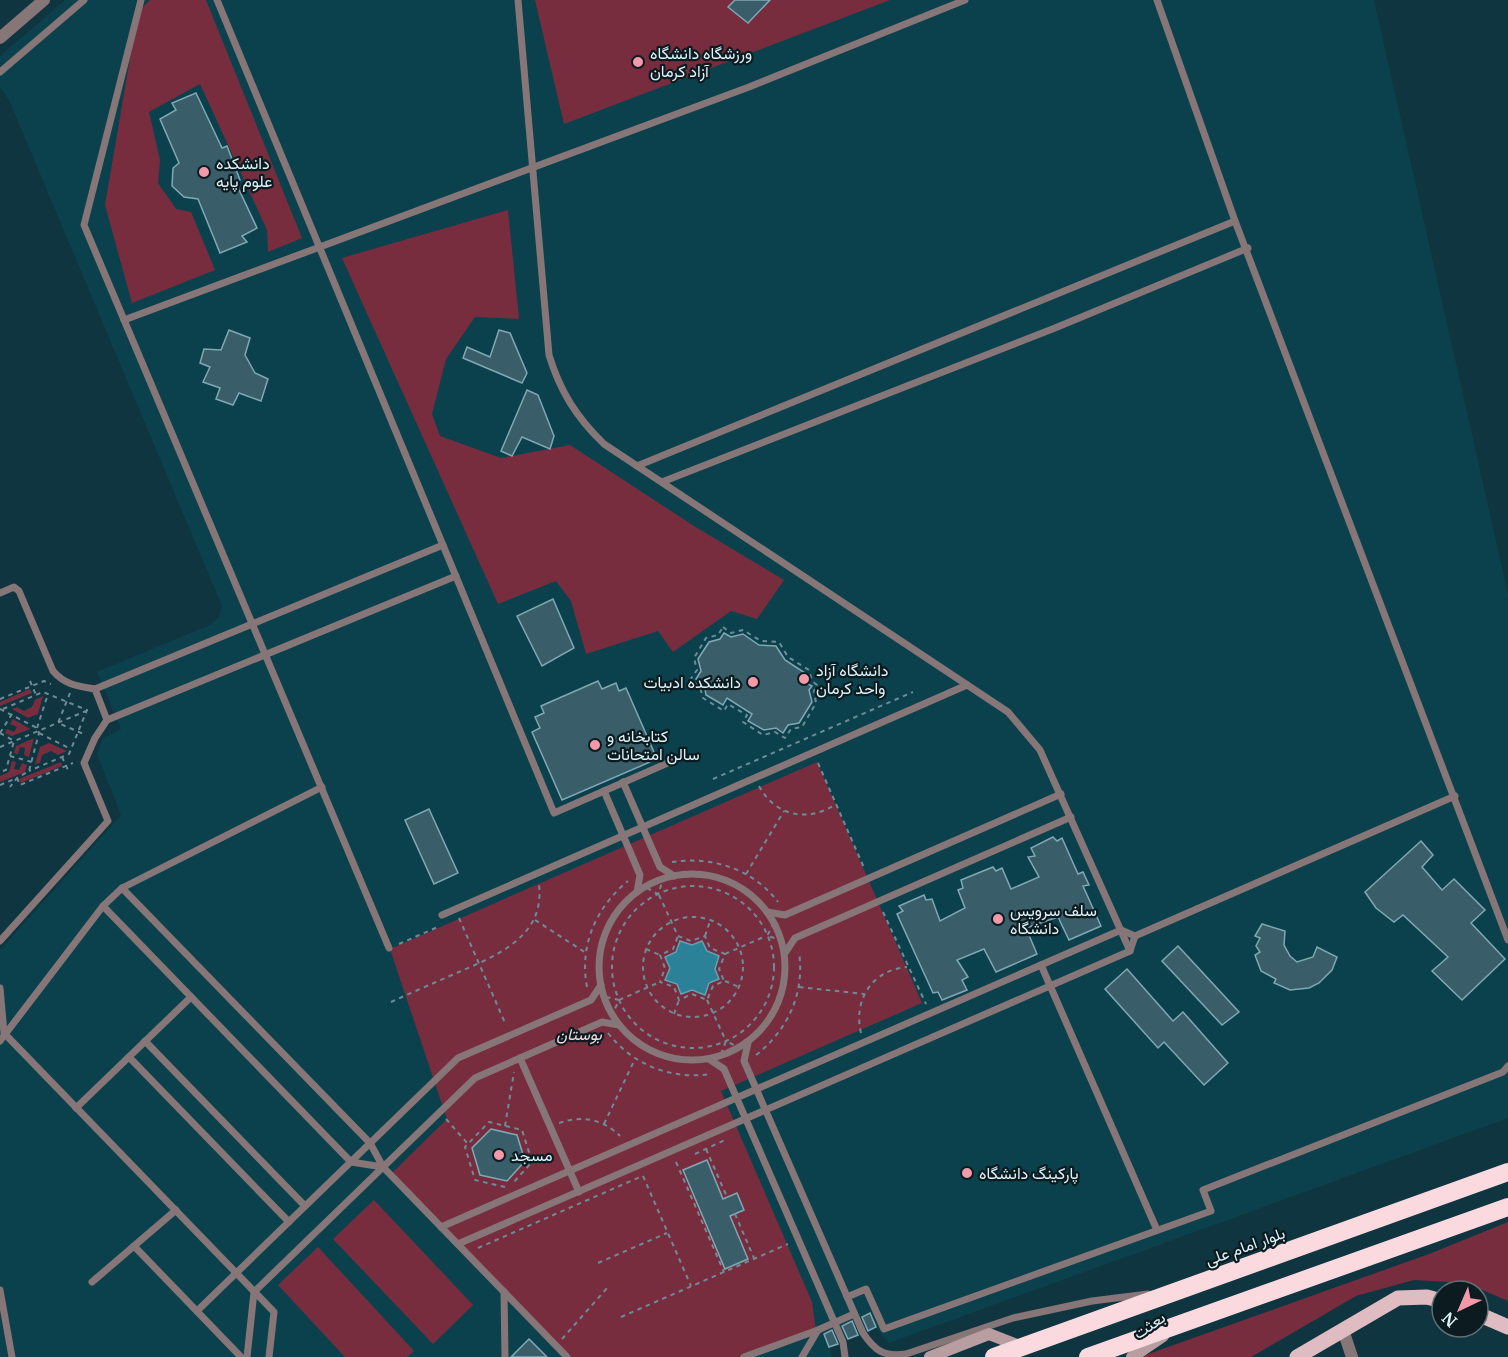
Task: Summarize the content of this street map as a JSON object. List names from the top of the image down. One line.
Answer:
{"streets":{"highway":["بلوار امام علی"],"street":["بعثت"]},"parks":["بوستان"],"places":["ورزشگاه دانشگاه آزاد کرمان","دانشکده علوم پایه","دانشگاه آزاد واحد کرمان","دانشکده ادبیات","کتابخانه و سالن امتحانات","سلف سرویس دانشگاه","مسجد","پارکینگ دانشگاه"],"north":"bottom left"}
